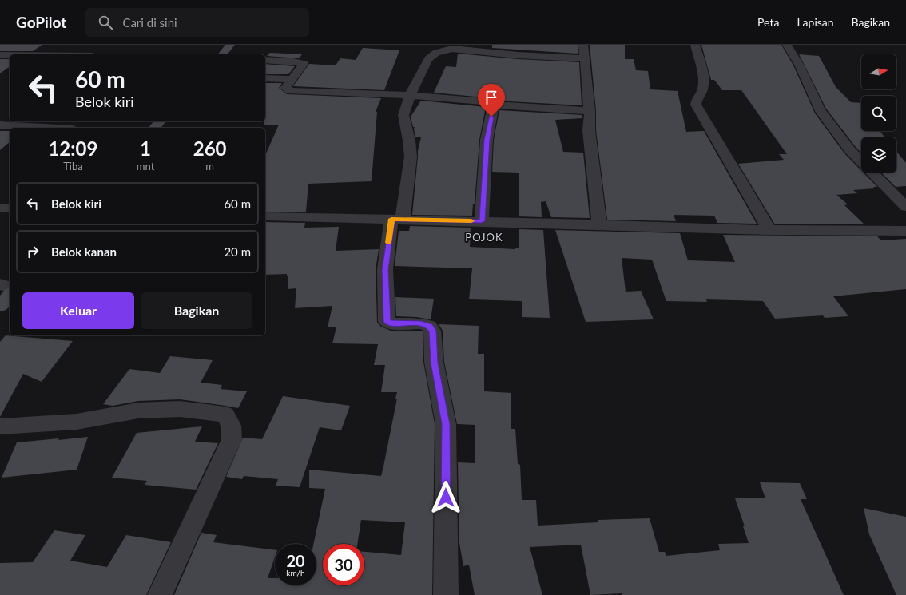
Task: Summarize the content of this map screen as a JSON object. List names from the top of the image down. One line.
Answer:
{"districts":["POJOK"],"north":"right","page":{"header":"GoPilot","search":"Cari di sini","nav":["Peta","Lapisan","Bagikan"],"turn":["60 m","Belok kiri"],"eta":["12:09","Tiba","1","mnt","260","m"],"list":[{"name":"Belok kiri","value":"60 m"},{"name":"Belok kanan","value":"20 m"}],"buttons":["Keluar","Bagikan"],"speed":"20 km/h","limit":"30"}}
